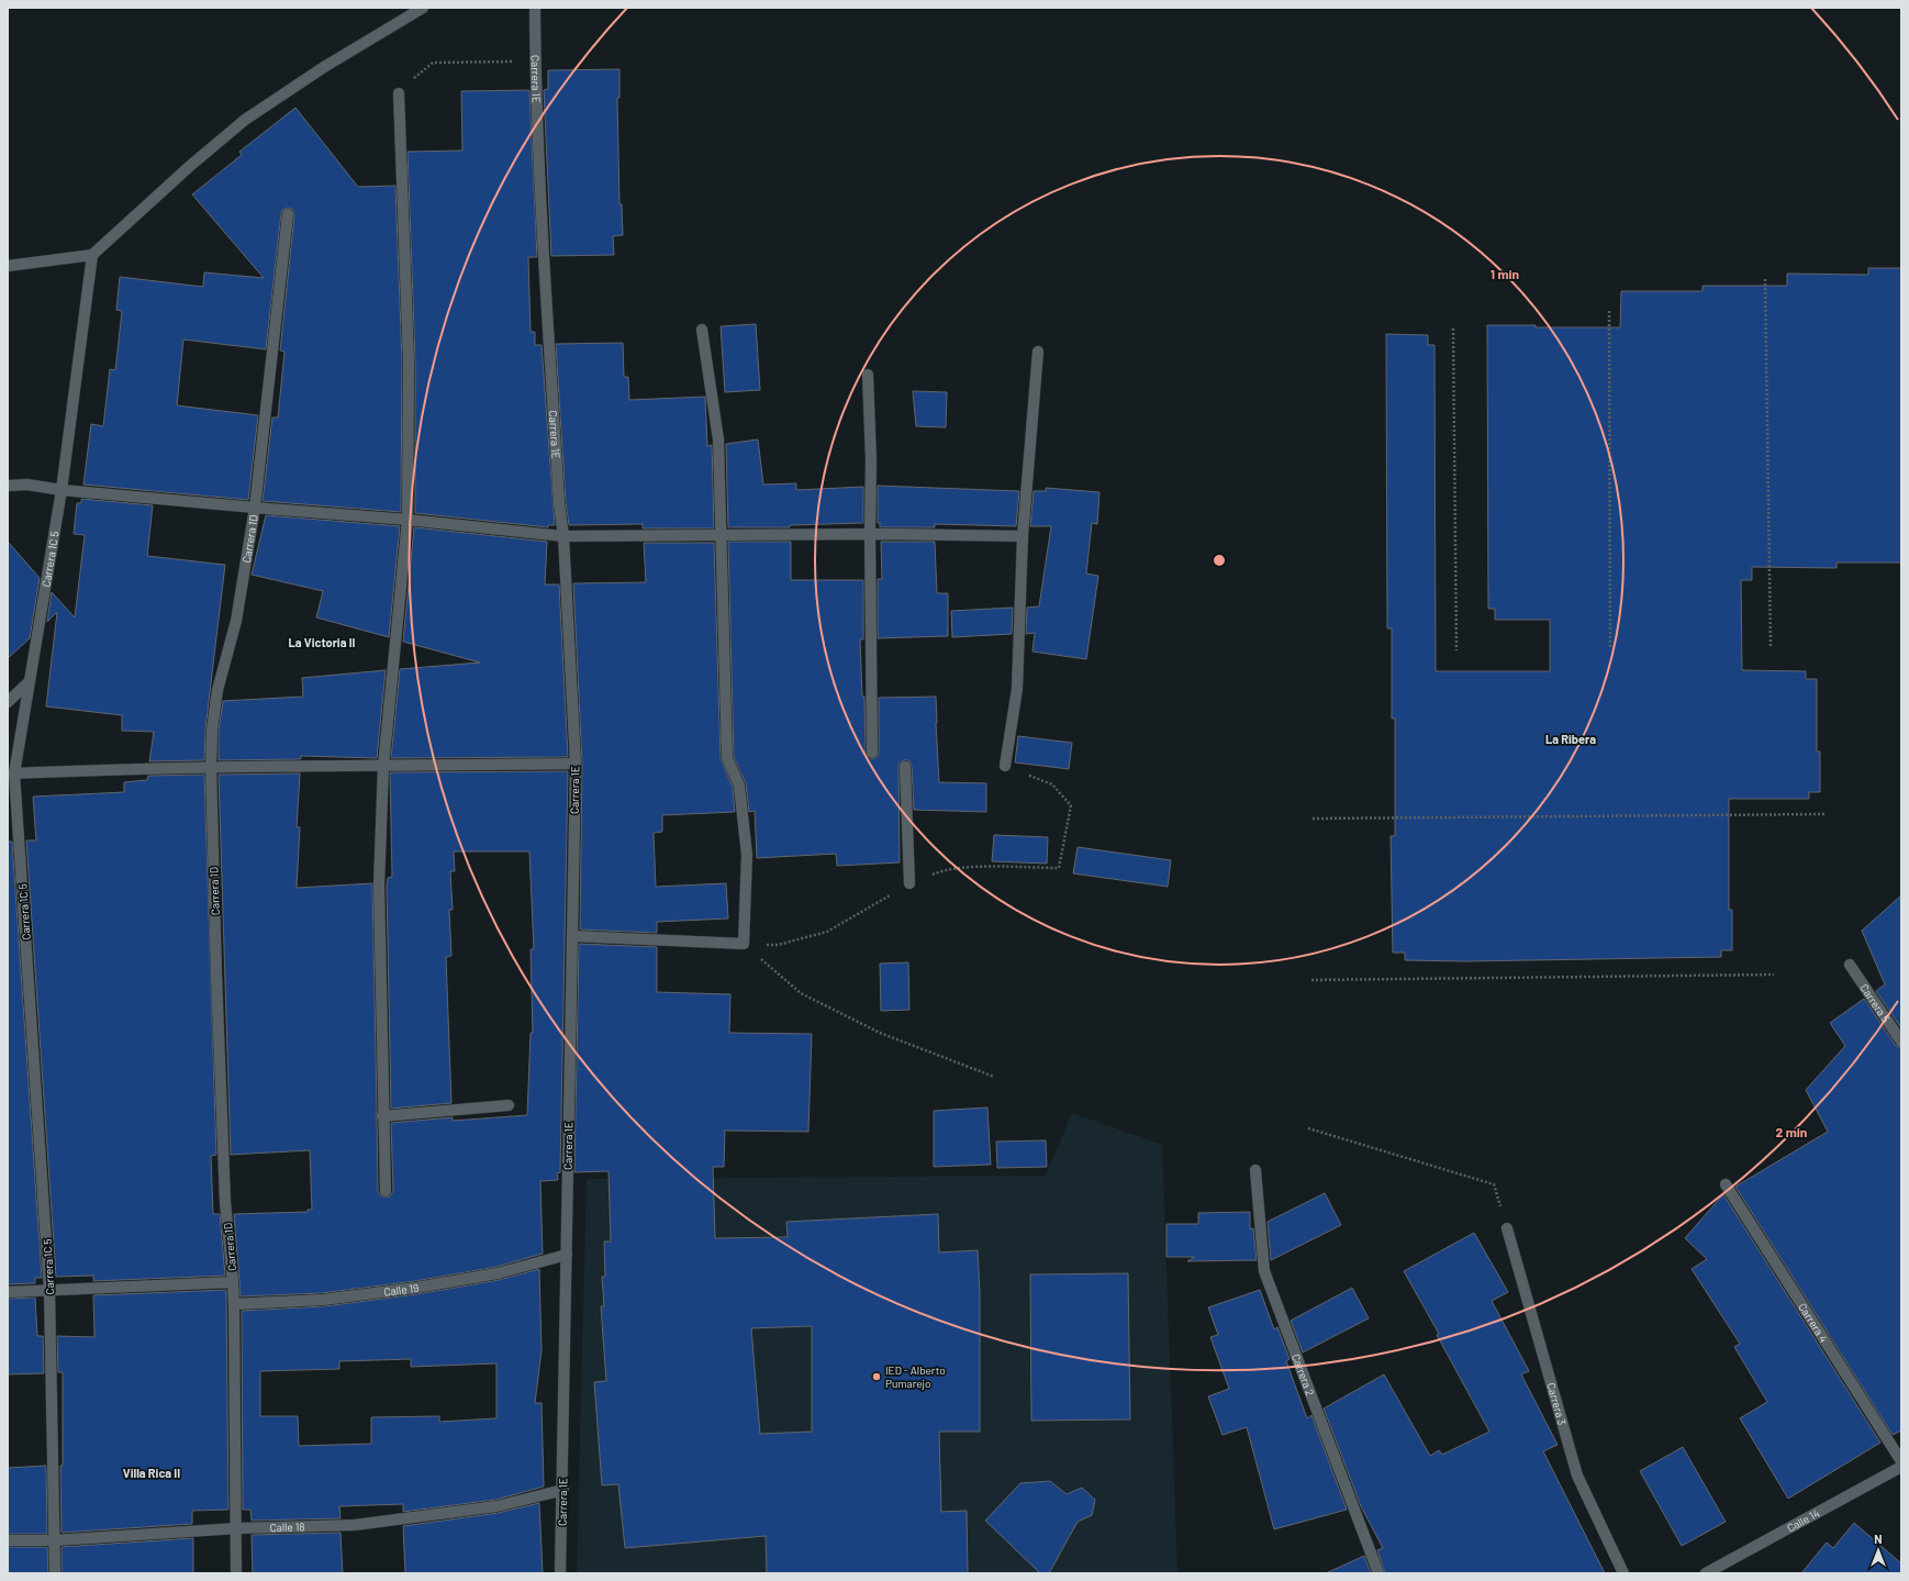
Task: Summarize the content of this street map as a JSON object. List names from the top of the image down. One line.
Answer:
{"streets":{"street":["Carrera 1E","Carrera 1D","Carrera 1C 5","Carrera 5","Calle 19","Carrera 4","Carrera 2","Carrera 3","Calle 14","Calle 18"]},"crossings":[["Carrera 1E","Calle 19"],["Carrera 1E","Calle 18"],["Carrera 1D","Calle 19"],["Carrera 1D","Calle 18"],["Carrera 1C 5","Calle 18"]],"districts":["La Victoria II","La Ribera","Villa Rica II"],"places":["IED - Alberto Pumarejo"],"north":"top","rings":["1 min","2 min"]}
